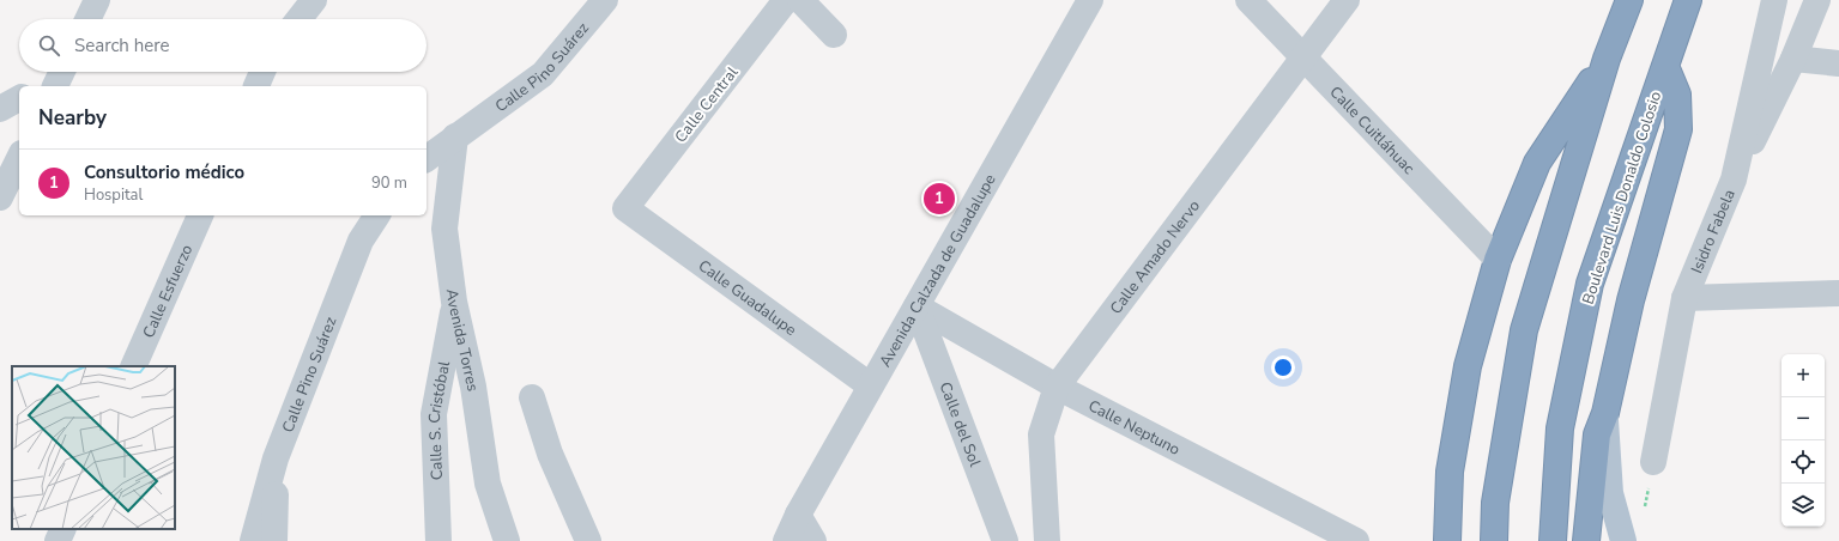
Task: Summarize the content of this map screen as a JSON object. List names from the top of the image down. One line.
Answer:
{"streets":{"highway":["Boulevard Luis Donaldo Colosio"],"street":["Calle Pino Suárez","Calle Central","Calle Cuitláhuac","Isidro Fabela","Calle Amado Nervo","Avenida Calzada de Guadalupe","Calle Esfuerzo","Calle Guadalupe","Avenida Torres","Calle S. Cristóbal","Calle del Sol","Calle Neptuno"]},"crossings":[["Calle Pino Suárez","Avenida Torres"],["Calle Central","Calle Guadalupe"],["Calle Cuitláhuac","Calle Amado Nervo"],["Calle Amado Nervo","Calle Neptuno"],["Avenida Calzada de Guadalupe","Calle Guadalupe"],["Avenida Calzada de Guadalupe","Calle del Sol"],["Avenida Calzada de Guadalupe","Calle Neptuno"],["Avenida Torres","Calle S. Cristóbal"],["Calle del Sol","Calle Neptuno"]],"page":{"search":"Search here","heading":"Nearby","list":[{"mark":"1","name":"Consultorio médico","note":"Hospital","value":"90 m"}],"pins":"1","map_buttons":["+","−"]}}
